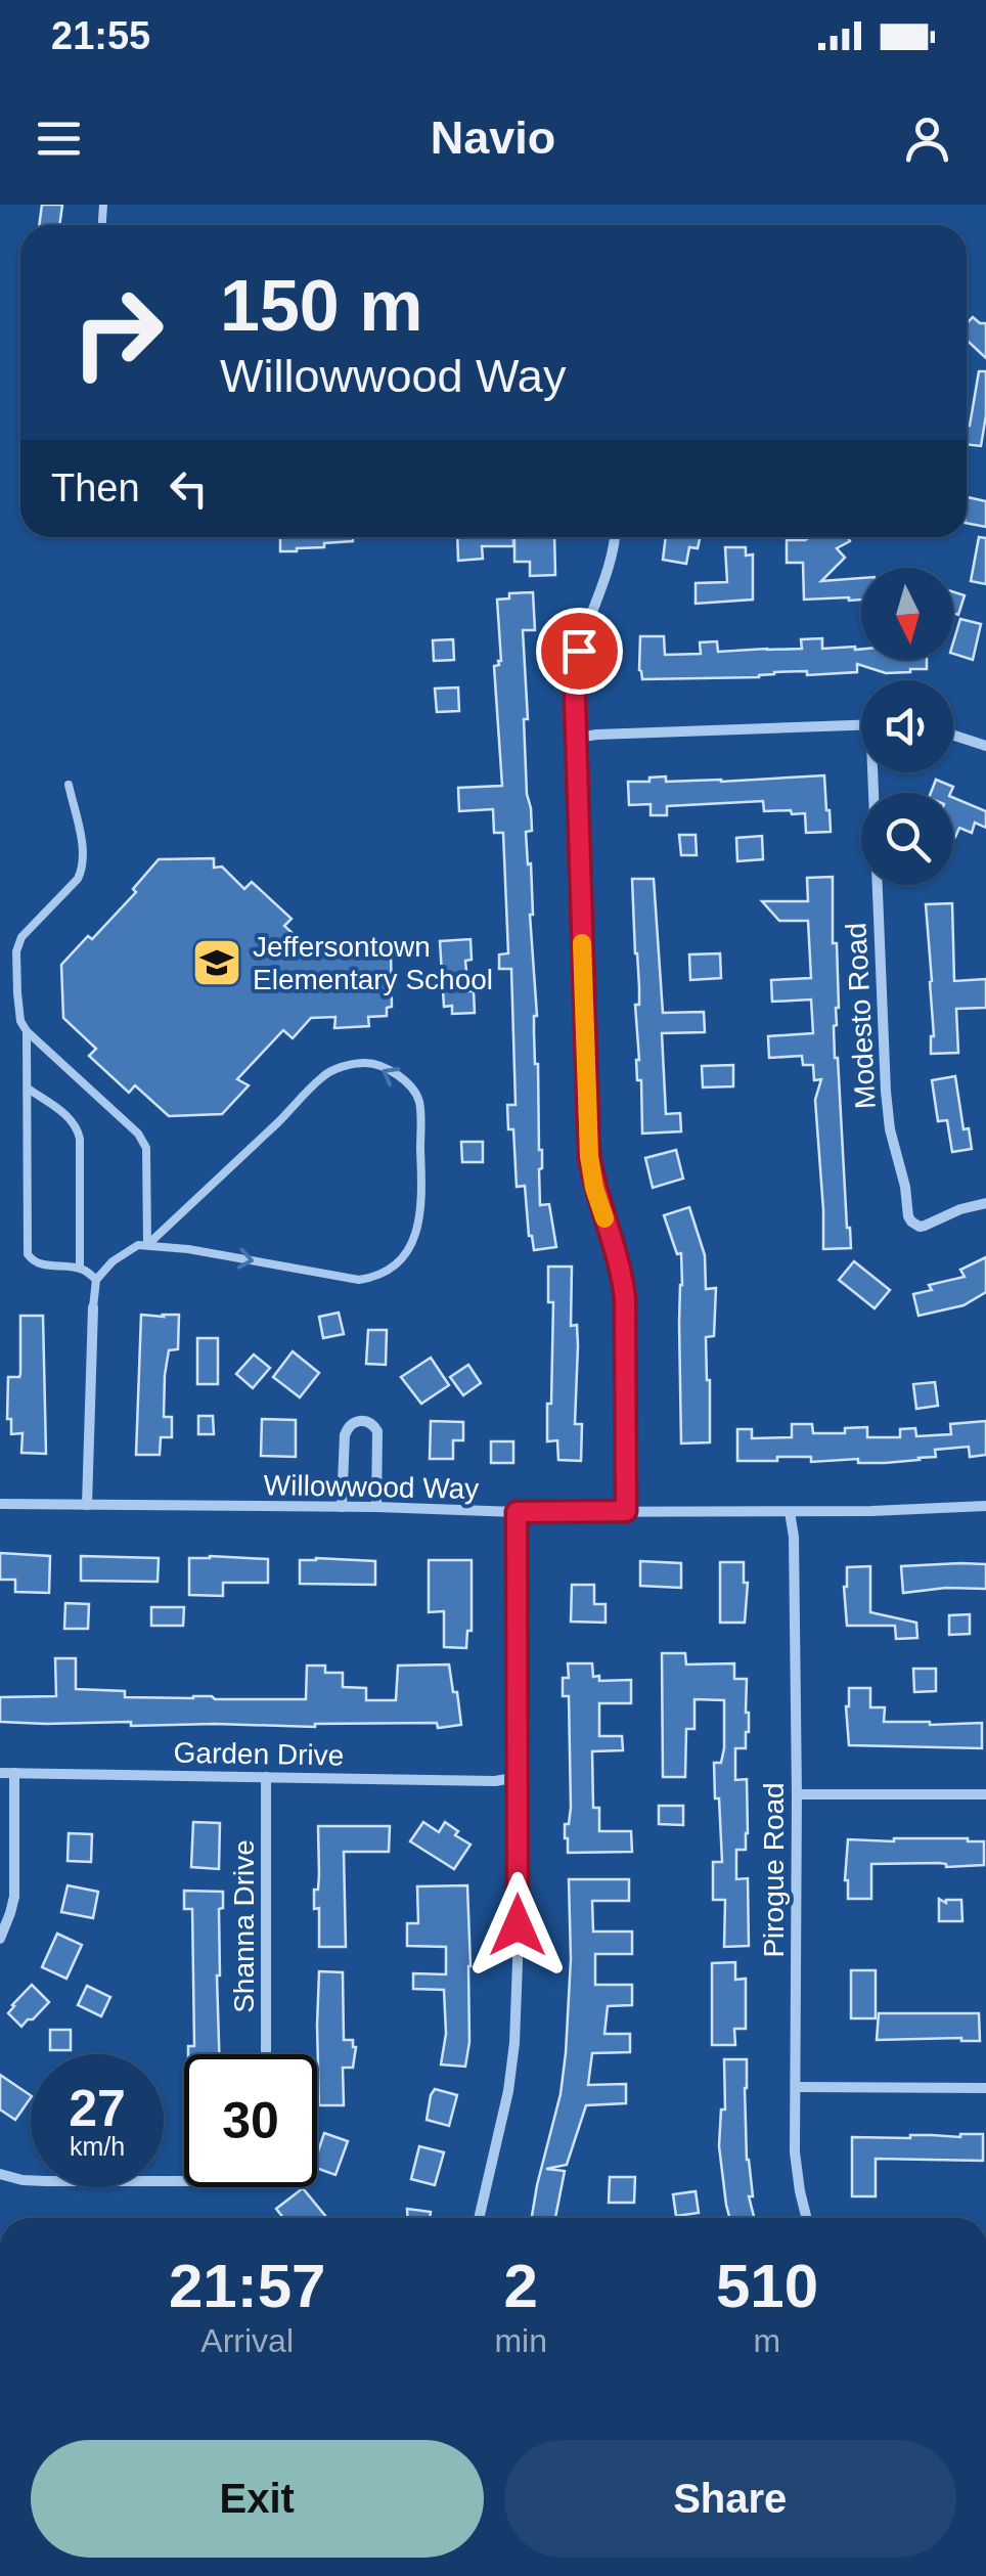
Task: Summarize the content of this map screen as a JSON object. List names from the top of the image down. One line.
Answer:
{"streets":{"street":["Modesto Road","Willowwood Way","Garden Drive","Pirogue Road","Shanna Drive"]},"crossings":[["Willowwood Way","Pirogue Road"],["Garden Drive","Shanna Drive"]],"places":{"school or university":["Jeffersontown Elementary School"]},"north":"bottom","page":{"status":"21:55","header":"Navio","turn":["150 m","Willowwood Way"],"then":"Then","speed":"27 km/h","limit":"30","eta":["21:57","Arrival","2","min","510","m"],"buttons":["Exit","Share"]}}
